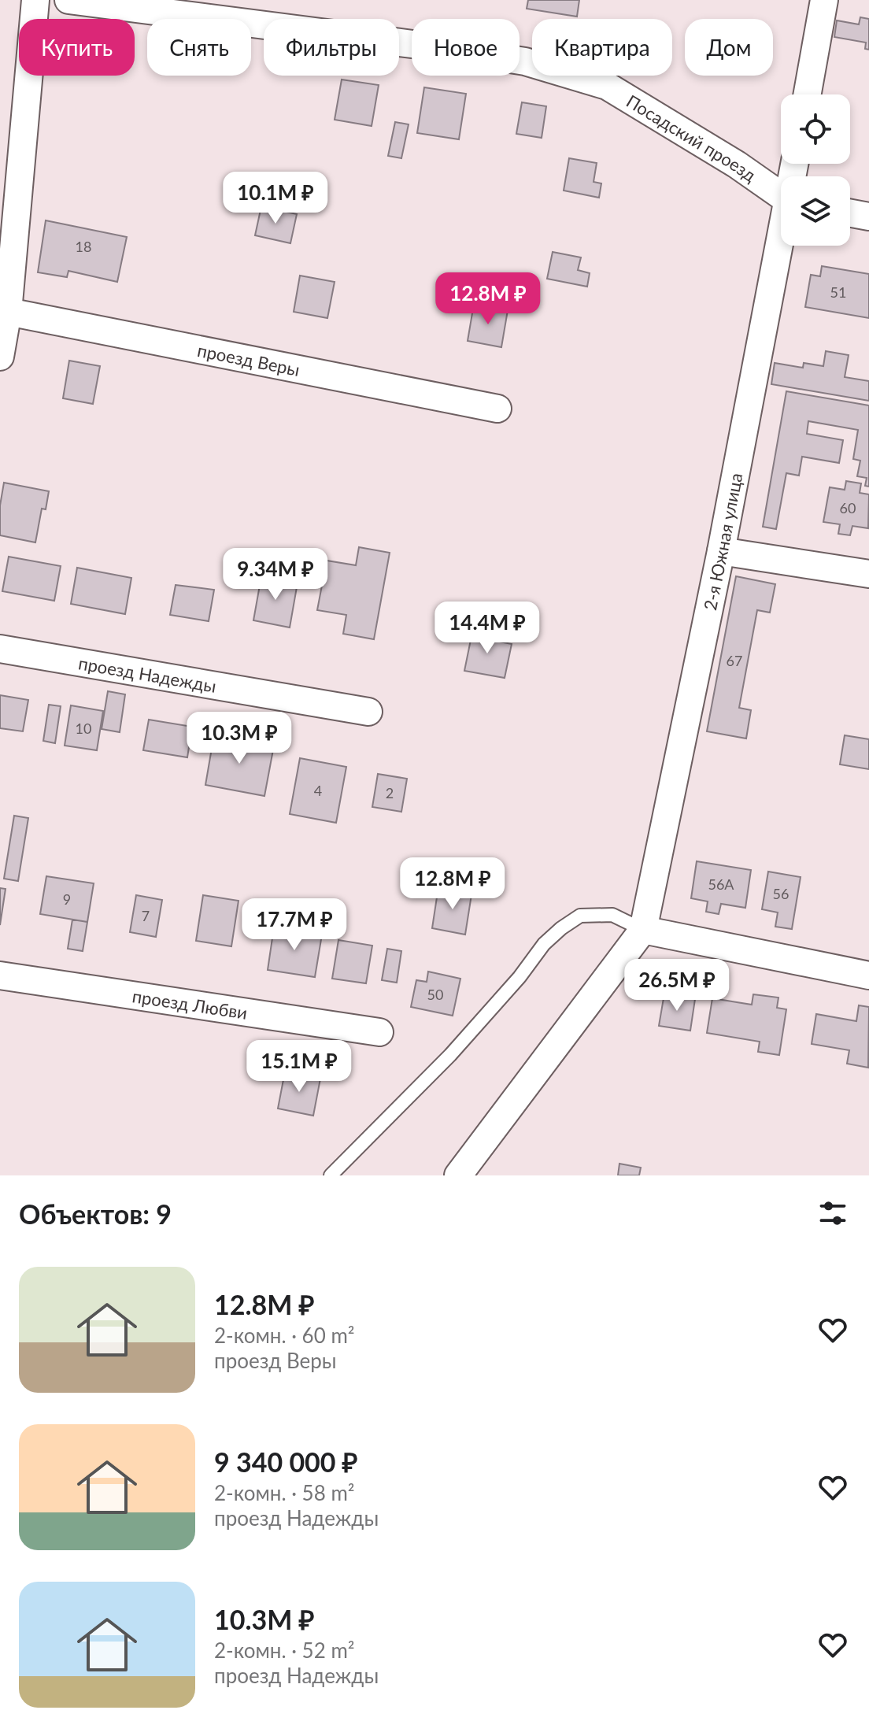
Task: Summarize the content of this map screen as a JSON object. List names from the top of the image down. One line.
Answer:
{"streets":{"street":["Посадский проезд","проезд Веры","2-я Южная улица","проезд Надежды","проезд Любви"]},"house_numbers":["18","51","60","67","10","4","2","56А","56","9","7","50"],"page":{"chip":["Купить","Снять","Фильтры","Новое","Квартира","Дом"],"price":["10.1M ₽","12.8M ₽","9.34M ₽","14.4M ₽","10.3M ₽","12.8M ₽","17.7M ₽","26.5M ₽","15.1M ₽"],"heading":"Объектов: 9","list":[{"name":"12.8M ₽","note":"2-комн. · 60 m² · проезд Веры"},{"name":"9 340 000 ₽","note":"2-комн. · 58 m² · проезд Надежды"},{"name":"10.3M ₽","note":"2-комн. · 52 m² · проезд Надежды"}]}}
